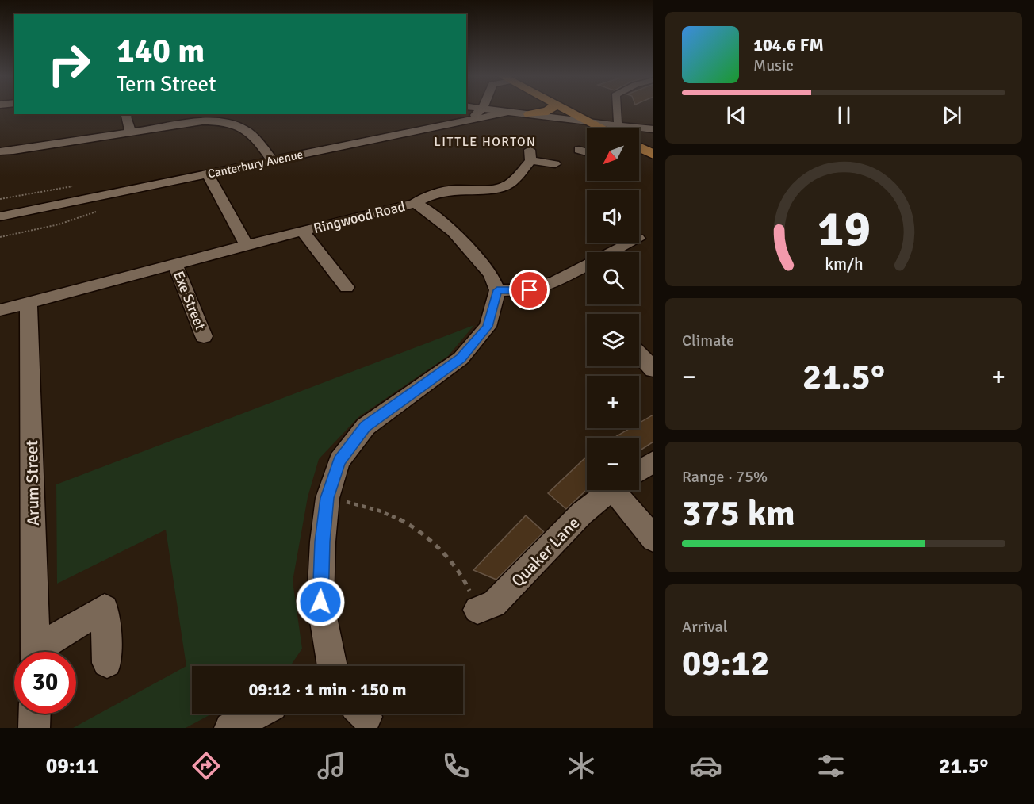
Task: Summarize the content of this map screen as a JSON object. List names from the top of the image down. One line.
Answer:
{"streets":{"street":["Canterbury Avenue","Ringwood Road","Exe Street","Arum Street","Quaker Lane"]},"crossings":[["Ringwood Road","Exe Street"],["Ringwood Road","Arum Street"]],"districts":["LITTLE HORTON"],"north":"bottom left","page":{"turn":["140 m","Tern Street"],"song":["104.6 FM","Music"],"map_buttons":["+","−"],"tile":["Climate",["Range · 75%","375 km"],["Arrival","09:12"]],"heat":["−","21.5°","+"],"limit":"30","trip":"09:12 · 1 min · 150 m","tabs":["09:11","21.5°"],"gauge":["19","km/h"]}}
